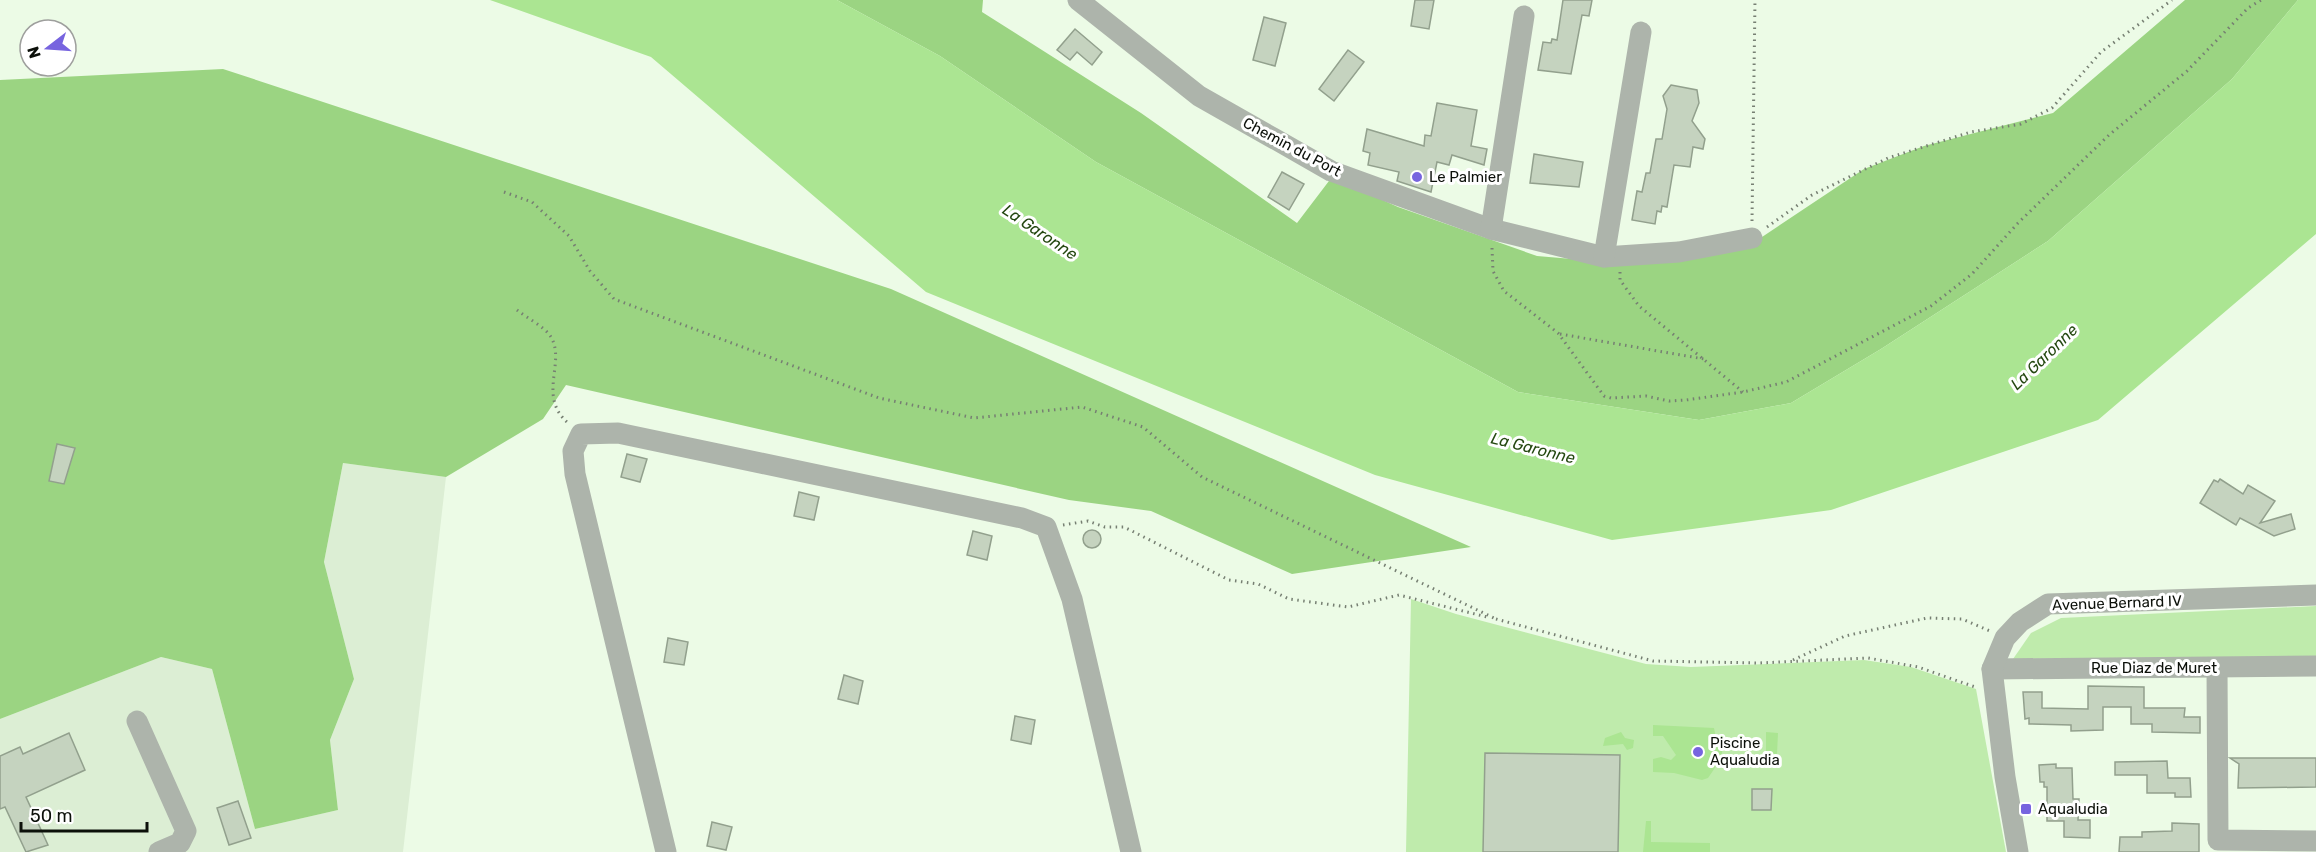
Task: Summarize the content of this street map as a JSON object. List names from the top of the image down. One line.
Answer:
{"streets":{"street":["Chemin du Port","Avenue Bernard IV","Rue Diaz de Muret"]},"crossings":[["Avenue Bernard IV","Rue Diaz de Muret"]],"water":["La Garonne"],"places":{"other":["Le Palmier","Piscine Aqualudia"],"transit":["Aqualudia"]},"scale_bar":"50 m","north":"left"}
